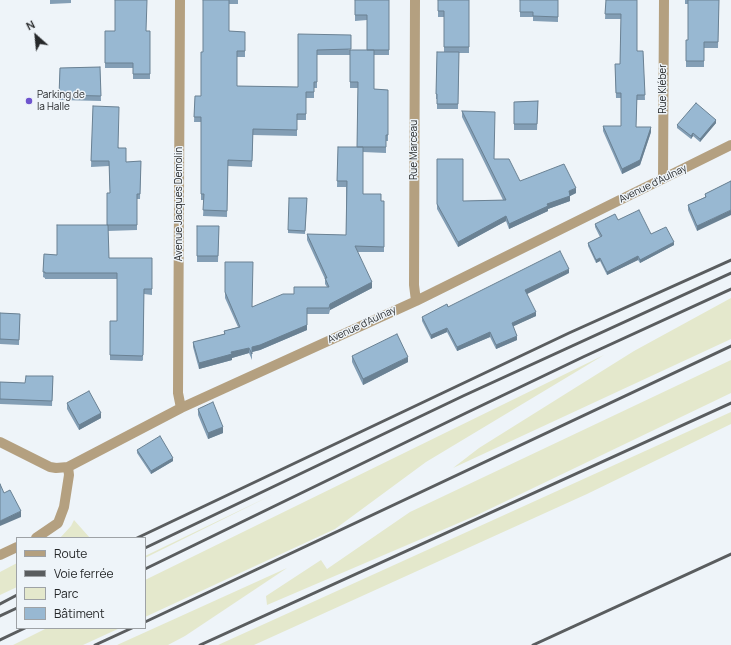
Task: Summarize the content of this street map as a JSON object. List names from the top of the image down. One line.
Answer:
{"streets":{"street":["Rue Kléber","Rue Marceau","Avenue d'Aulnay","Avenue Jacques Demolin"]},"crossings":[["Rue Kléber","Avenue d'Aulnay"],["Rue Marceau","Avenue d'Aulnay"],["Avenue d'Aulnay","Avenue Jacques Demolin"]],"places":["Parking de la Halle"],"legend":["Route","Voie ferrée","Parc","Bâtiment"],"north":"top left"}
